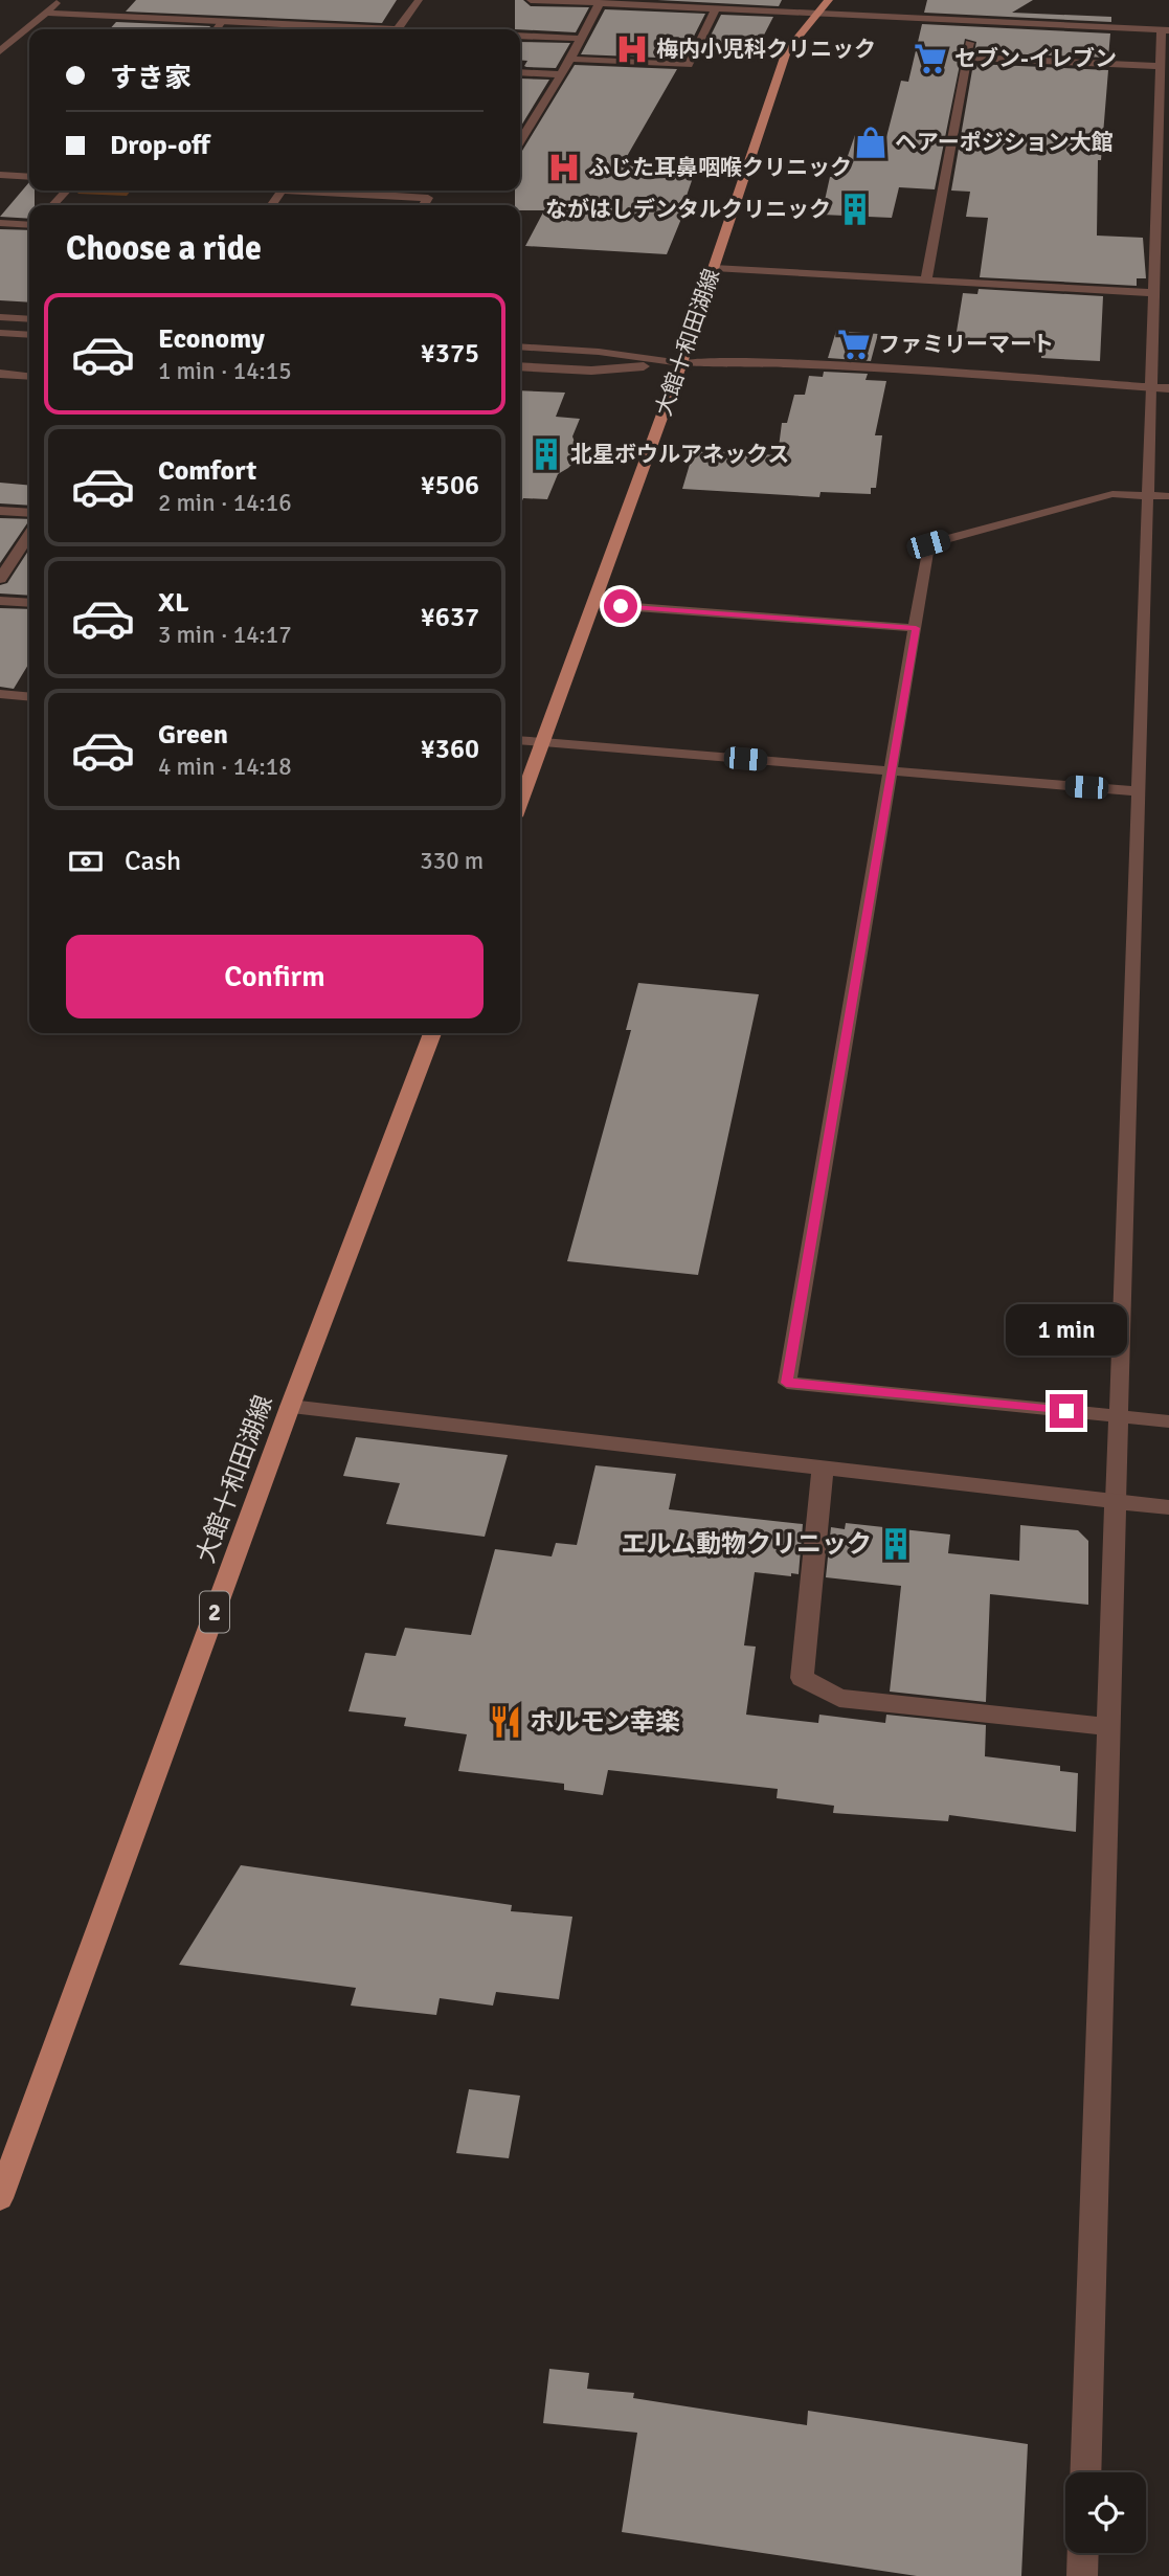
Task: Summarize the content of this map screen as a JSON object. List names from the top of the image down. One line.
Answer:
{"streets":{"main road":["大館十和田湖線","2"]},"places":{"hospital":["梅内小児科クリニック","ふじた耳鼻咽喉クリニック"],"supermarket":["セブン-イレブン","ファミリーマート"],"shop":["ヘアーポジション大館"],"building":["ながはしデンタルクリニック","北星ボウルアネックス","エルム動物クリニック"],"restaurant":["ホルモン幸楽"]},"page":{"banner":["すき家","Drop-off"],"heading":"Choose a ride","list":[{"name":"Economy","note":"1 min · 14:15","value":"¥375"},{"name":"Comfort","note":"2 min · 14:16","value":"¥506"},{"name":"XL","note":"3 min · 14:17","value":"¥637"},{"name":"Green","note":"4 min · 14:18","value":"¥360"}],"pay":["Cash","330 m"],"buttons":"Confirm","bubble":"1 min"}}
